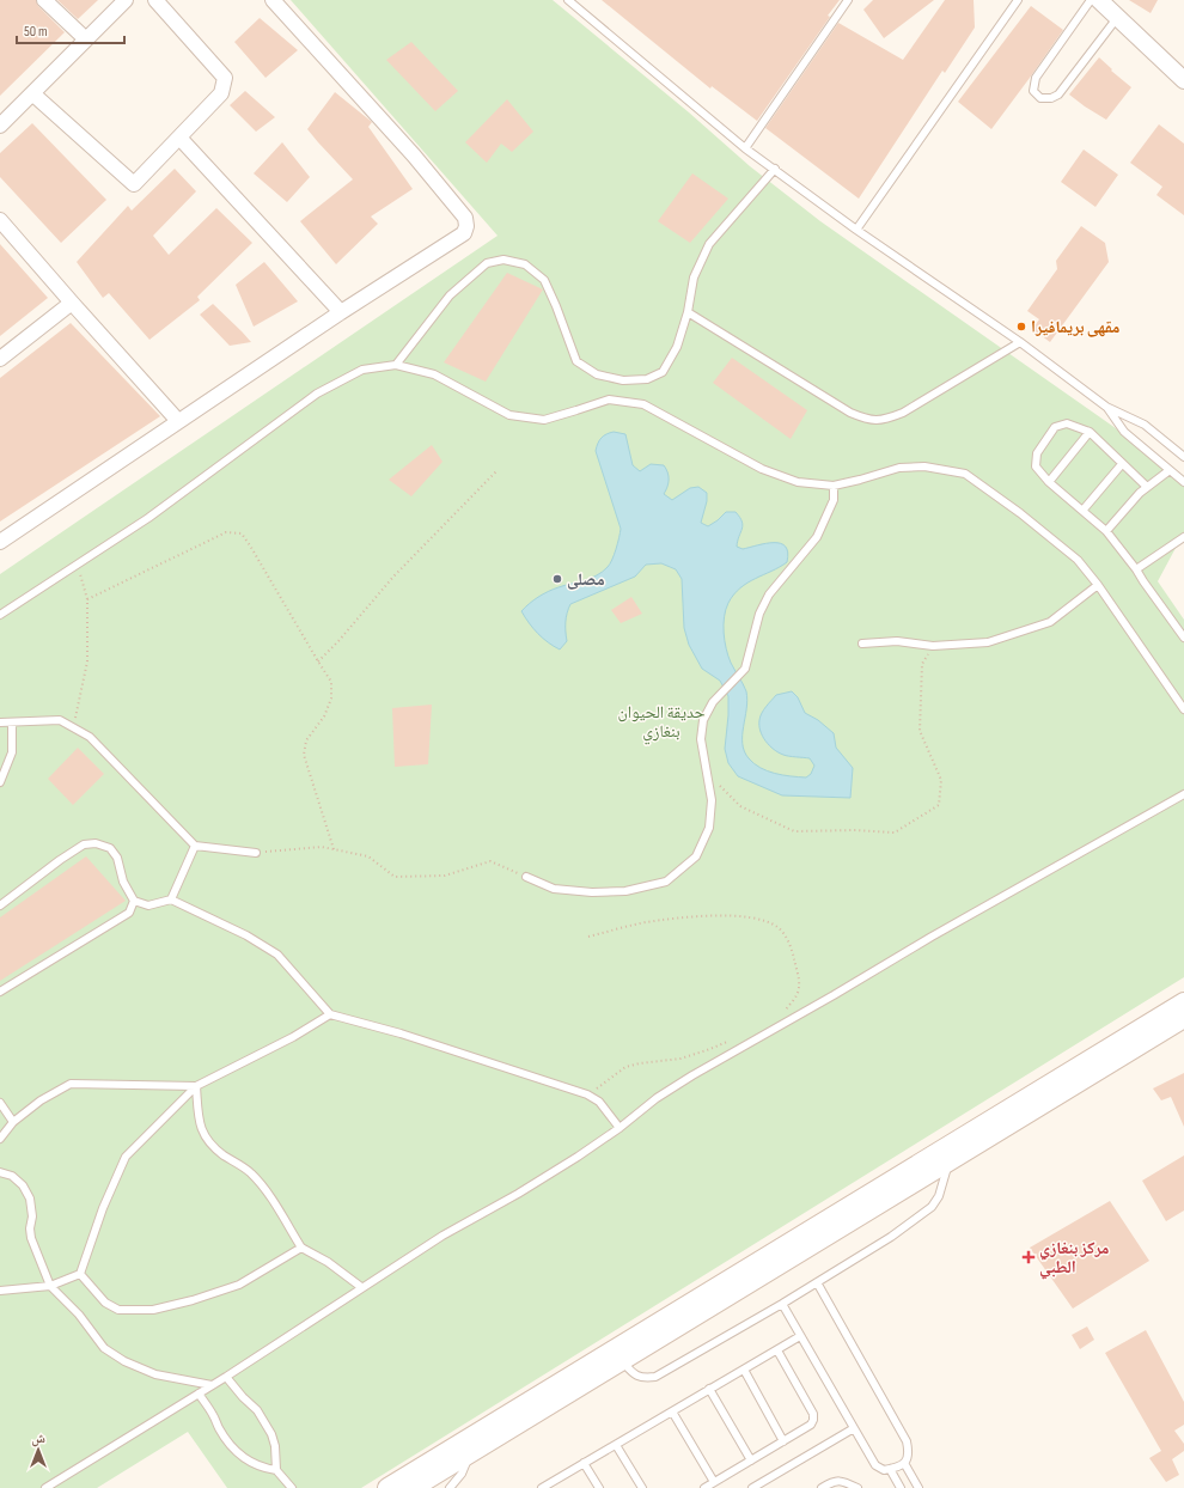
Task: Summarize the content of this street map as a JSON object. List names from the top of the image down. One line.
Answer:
{"parks":["حديقة الحيوان بنغازي"],"places":{"other":["مقهى بريمافيرا","مصلى"],"health":["مركز بنغازي الطبي"]},"scale_bar":"50 m","north":"top"}
